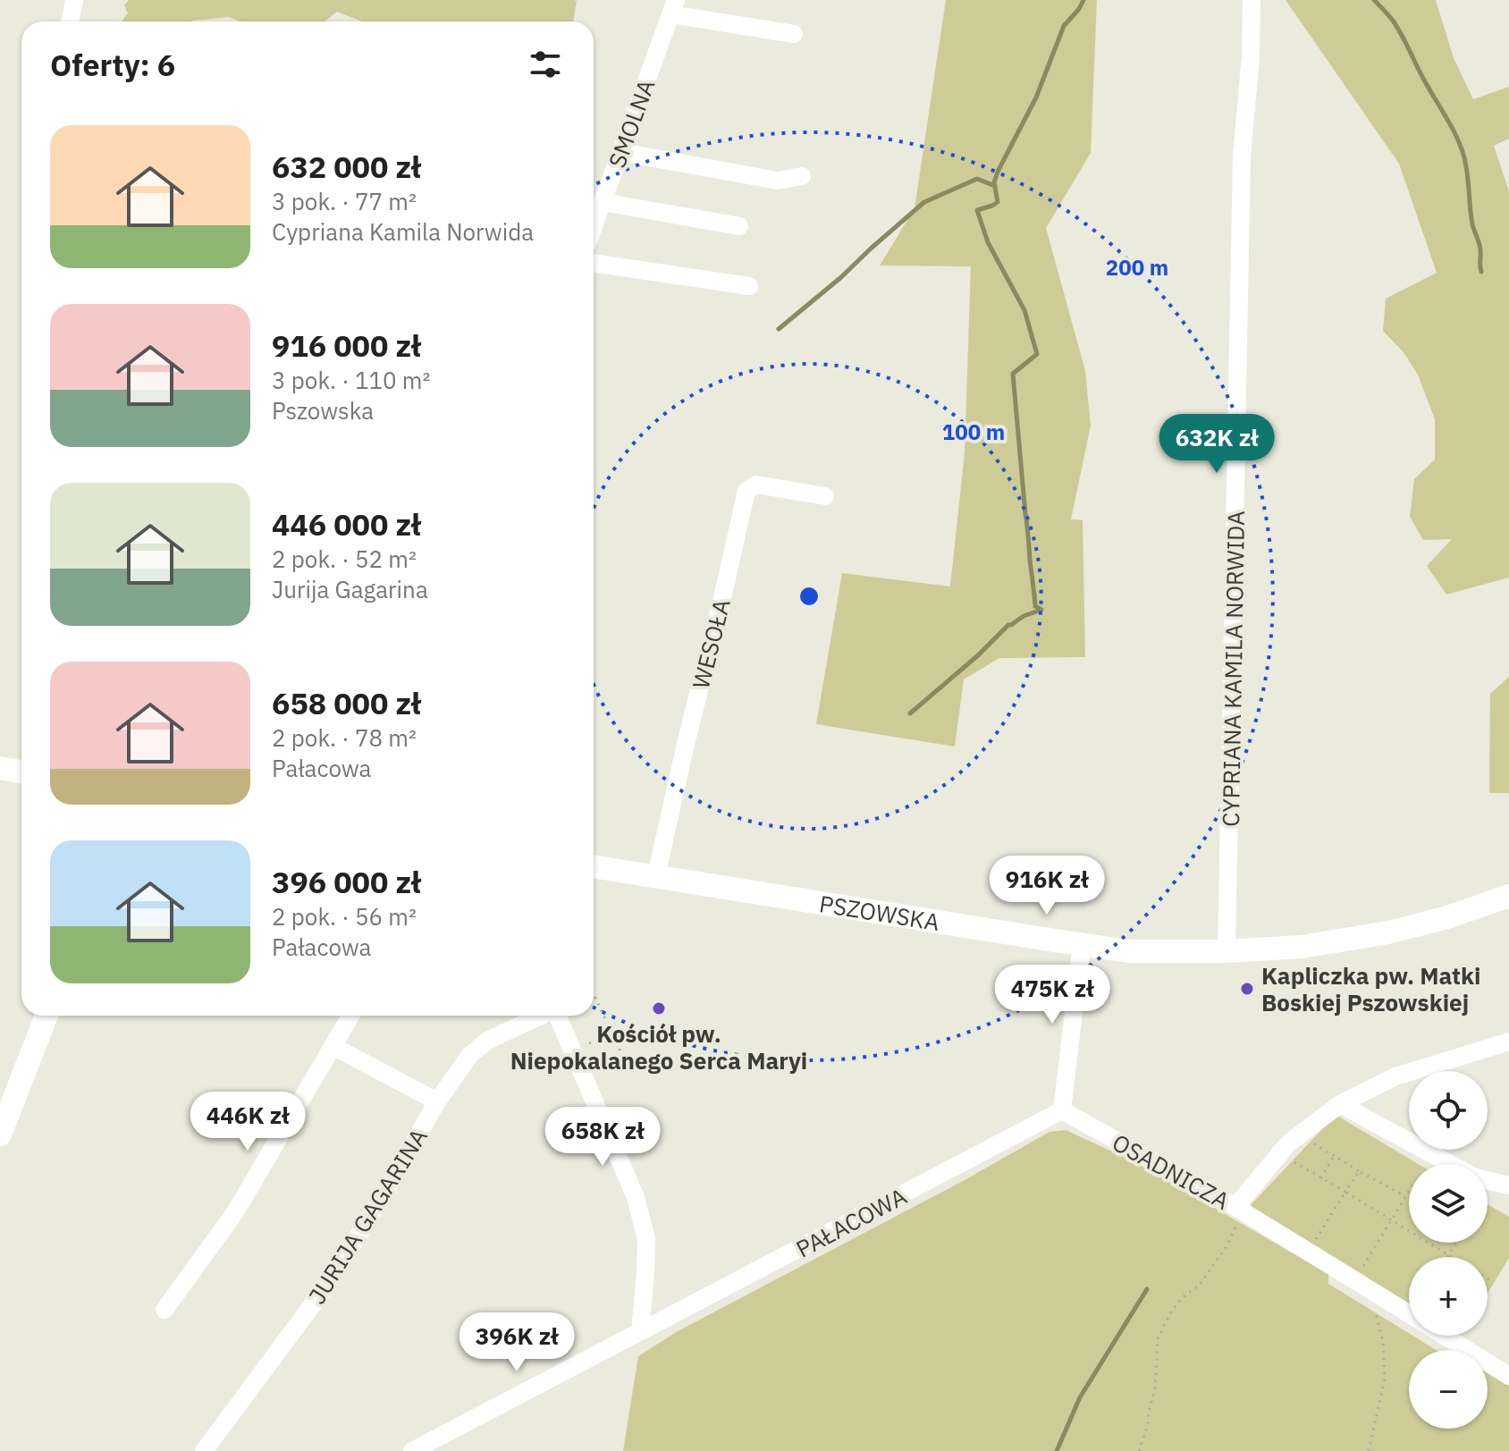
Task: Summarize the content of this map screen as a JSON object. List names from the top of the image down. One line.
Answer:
{"streets":{"main road":["PSZOWSKA"],"street":["SMOLNA","WESOŁA","CYPRIANA KAMILA NORWIDA","OSADNICZA","JURIJA GAGARINA","PAŁACOWA"]},"crossings":[["WESOŁA","PSZOWSKA"],["CYPRIANA KAMILA NORWIDA","PSZOWSKA"],["OSADNICZA","PAŁACOWA"]],"places":["Kapliczka pw. Matki Boskiej Pszowskiej","Kościół pw. Niepokalanego Serca Maryi"],"page":{"heading":"Oferty: 6","list":[{"name":"632 000 zł","note":"3 pok. · 77 m² · Cypriana Kamila Norwida"},{"name":"916 000 zł","note":"3 pok. · 110 m² · Pszowska"},{"name":"446 000 zł","note":"2 pok. · 52 m² · Jurija Gagarina"},{"name":"658 000 zł","note":"2 pok. · 78 m² · Pałacowa"},{"name":"396 000 zł","note":"2 pok. · 56 m² · Pałacowa"}],"price":["632K zł","916K zł","475K zł","446K zł","658K zł","396K zł"],"map_buttons":["+","−"]},"rings":["200 m","100 m"]}
